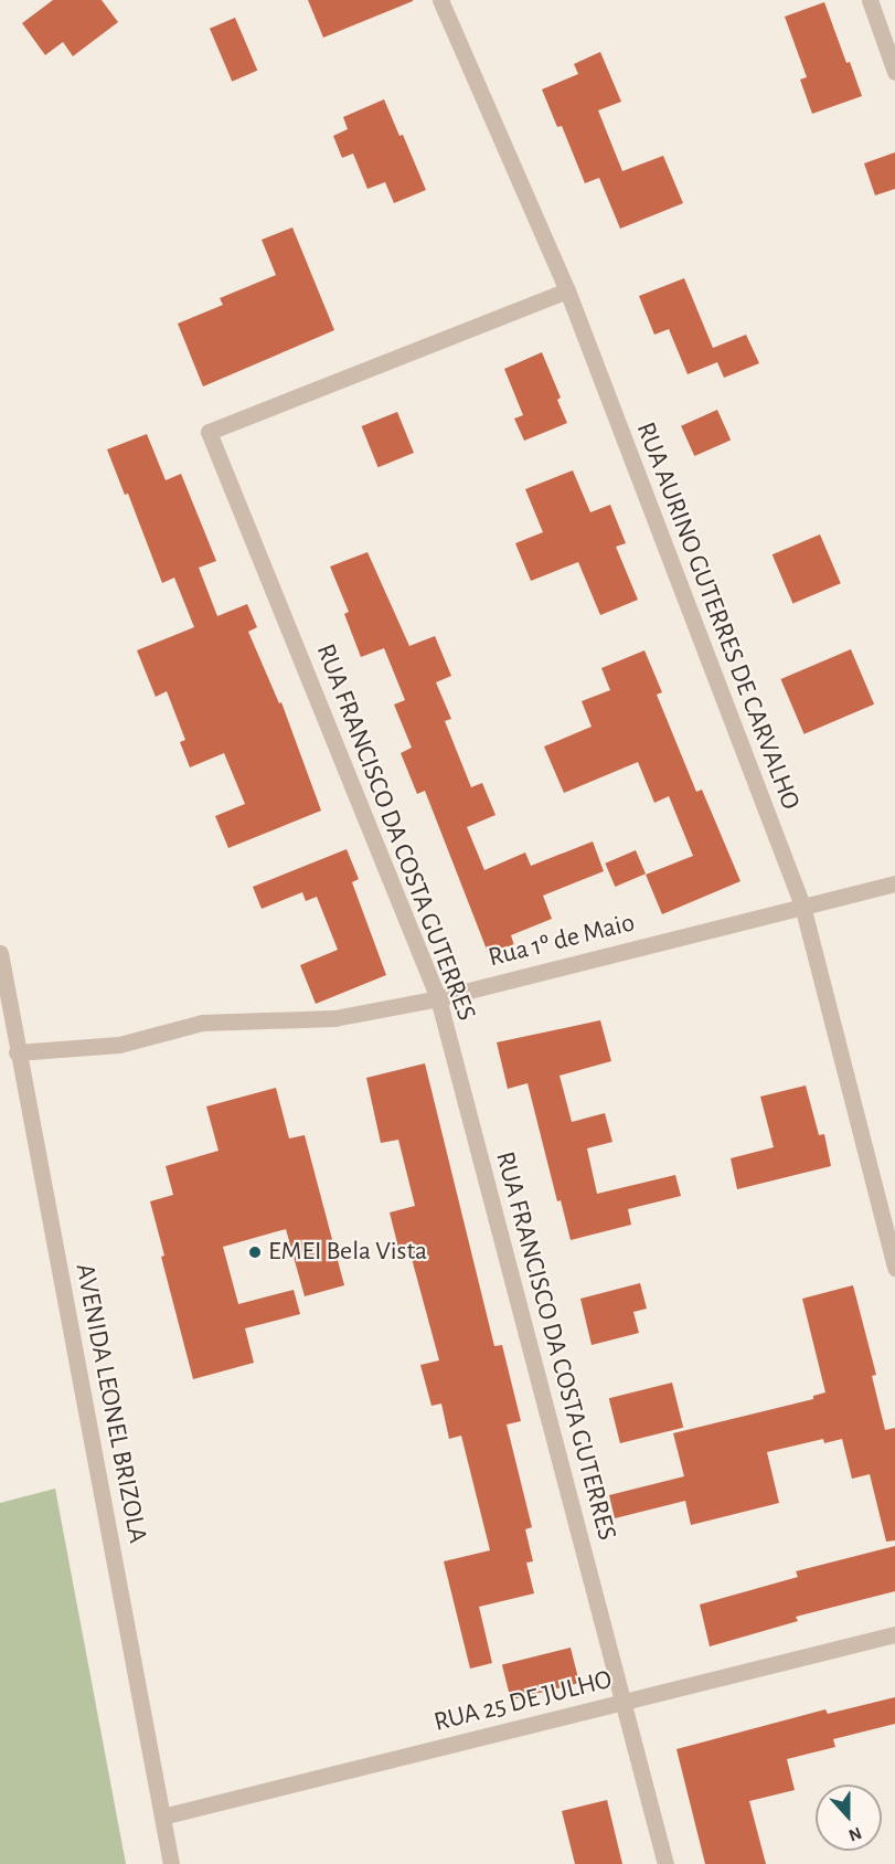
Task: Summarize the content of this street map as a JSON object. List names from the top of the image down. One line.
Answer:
{"streets":{"street":["RUA AURINO GUTERRES DE CARVALHO","RUA FRANCISCO DA COSTA GUTERRES","Rua 1º de Maio","AVENIDA LEONEL BRIZOLA","RUA 25 DE JULHO"]},"crossings":[["RUA AURINO GUTERRES DE CARVALHO","RUA FRANCISCO DA COSTA GUTERRES"],["RUA AURINO GUTERRES DE CARVALHO","Rua 1º de Maio"],["RUA FRANCISCO DA COSTA GUTERRES","Rua 1º de Maio"],["RUA FRANCISCO DA COSTA GUTERRES","RUA 25 DE JULHO"],["Rua 1º de Maio","AVENIDA LEONEL BRIZOLA"],["AVENIDA LEONEL BRIZOLA","RUA 25 DE JULHO"]],"places":["EMEI Bela Vista"],"north":"bottom"}
